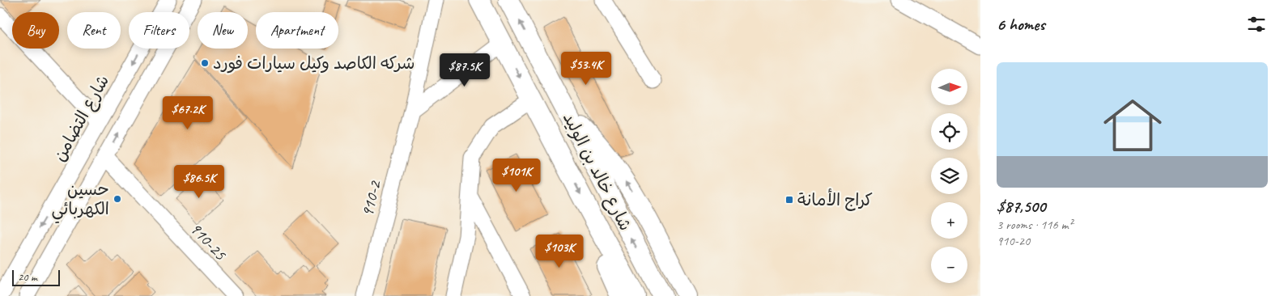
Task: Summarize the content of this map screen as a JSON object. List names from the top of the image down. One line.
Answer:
{"streets":{"main road":["شارع خالد بن الوليد"],"street":["شارع التضامن","910-2","910-25"]},"places":{"other":["شركه الكاصد وكيل سيارات فورد","حسين الكهربائي"],"transit":["كراج الأمانة"]},"scale_bar":"20 m","north":"right","page":{"heading":"6 homes","chip":["Buy","Rent","Filters","New","Apartment"],"list":[{"name":"$87,500","note":"3 rooms · 116 m² · 910-20"}],"price":["$53.4K","$87.5K","$67.2K","$101K","$86.5K","$103K"],"map_buttons":["+","−"],"scale":"20 m"}}
